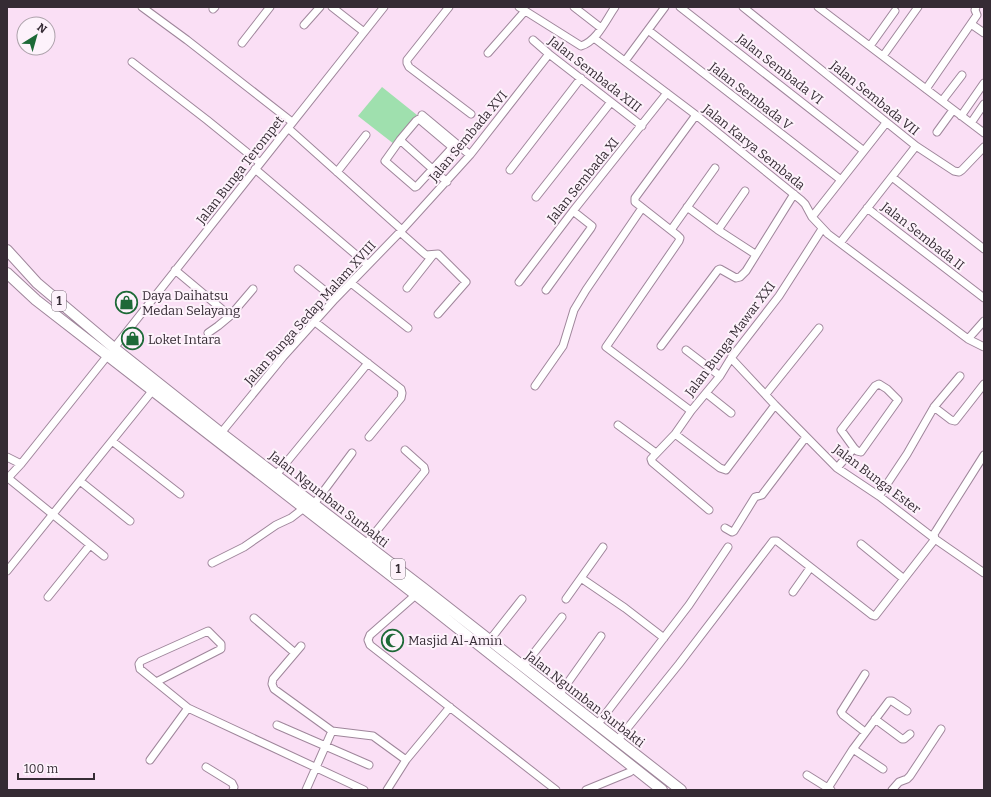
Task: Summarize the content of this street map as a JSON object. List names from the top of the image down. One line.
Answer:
{"streets":{"highway":["1","Jalan Ngumban Surbakti"],"street":["Jalan Sembada VI","Jalan Sembada XIII","Jalan Sembada V","Jalan Sembada VII","Jalan Sembada XVI","Jalan Karya Sembada","Jalan Bunga Terompet","Jalan Sembada XI","Jalan Sembada II","Jalan Bunga Sedap Malam XVIII","Jalan Bunga Mawar XXI","Jalan Bunga Ester"]},"crossings":[["Jalan Sembada XIII","Jalan Sembada XVI"],["Jalan Sembada XIII","Jalan Sembada XI"],["Jalan Sembada VII","Jalan Karya Sembada"],["Jalan Sembada VII","Jalan Sembada II"],["Jalan Sembada XVI","Jalan Bunga Sedap Malam XVIII"],["Jalan Karya Sembada","Jalan Sembada XI"],["Jalan Karya Sembada","Jalan Bunga Mawar XXI"],["Jalan Bunga Terompet","Jalan Ngumban Surbakti"],["Jalan Bunga Sedap Malam XVIII","Jalan Ngumban Surbakti"],["Jalan Bunga Mawar XXI","Jalan Bunga Ester"]],"places":{"shop":["Daya Daihatsu Medan Selayang","Loket Intara"],"mosque":["Masjid Al-Amin"]},"scale_bar":"100 m","north":"top right"}
